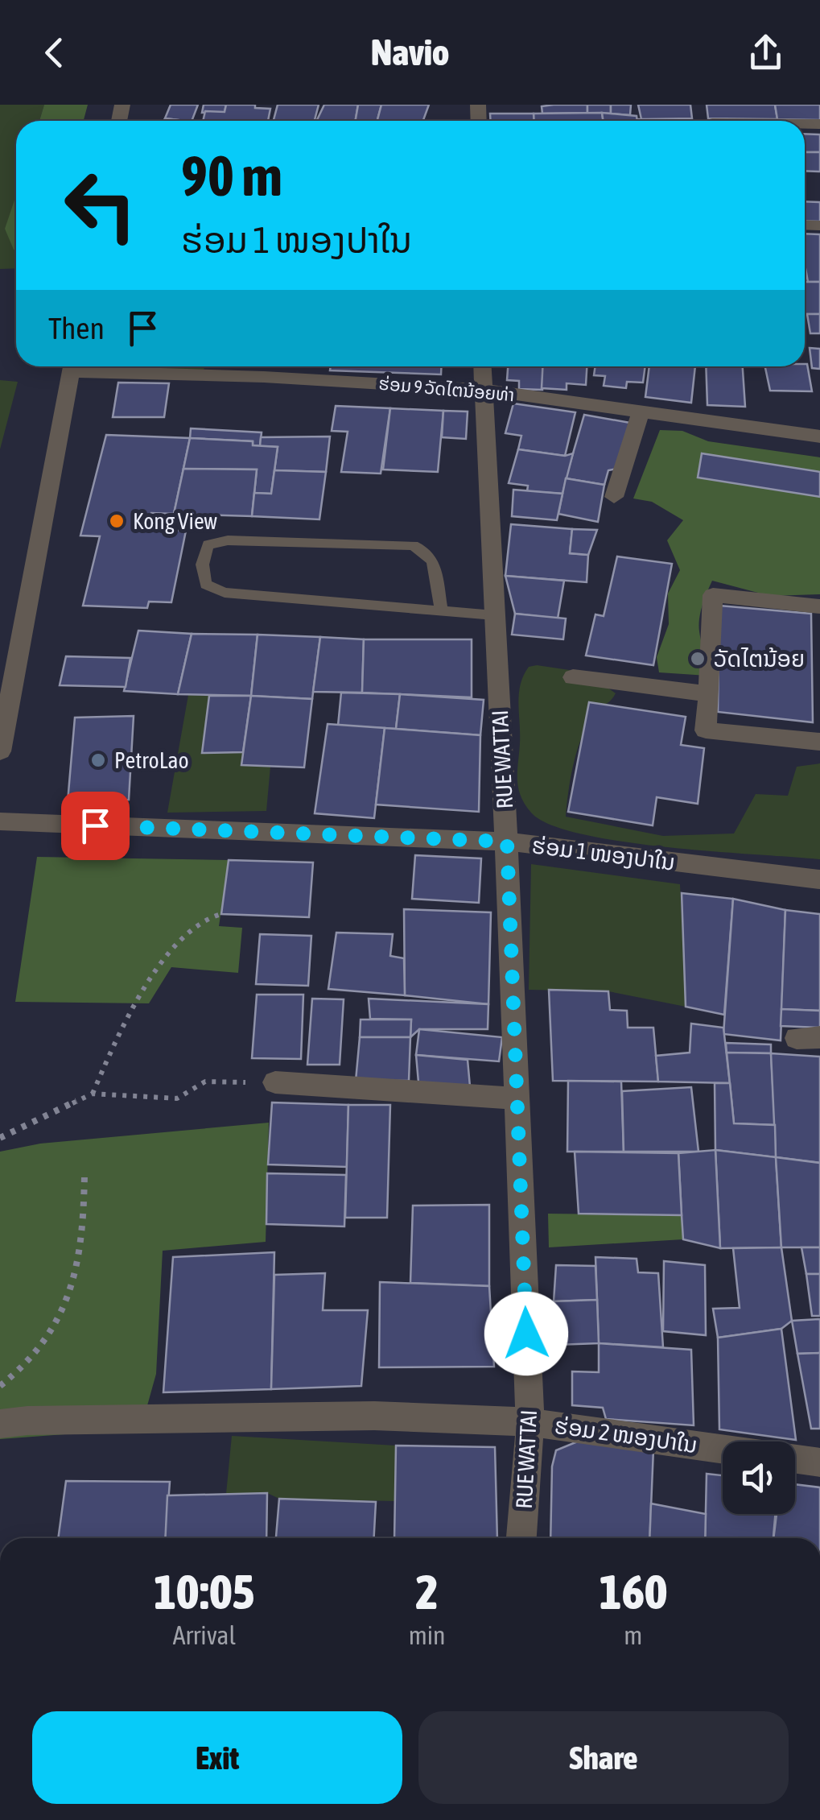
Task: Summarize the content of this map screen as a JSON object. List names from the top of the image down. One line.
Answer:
{"streets":{"street":["ຮ່ອມ 9 ວັດໄຕນ້ອຍທ່າ","RUE WATTAI","ຮ່ອມ 1 ໜອງປາໃນ","ຮ່ອມ 2 ໜອງປາໃນ"]},"crossings":[["ຮ່ອມ 9 ວັດໄຕນ້ອຍທ່າ","RUE WATTAI"],["RUE WATTAI","ຮ່ອມ 1 ໜອງປາໃນ"],["RUE WATTAI","ຮ່ອມ 2 ໜອງປາໃນ"]],"places":["Kong View","ວັດໄຕນ້ອຍ","PetroLao"],"page":{"header":"Navio","turn":["90 m","ຮ່ອມ 1 ໜອງປາໃນ"],"then":"Then","eta":["10:05","Arrival","2","min","160","m"],"buttons":["Exit","Share"]}}
